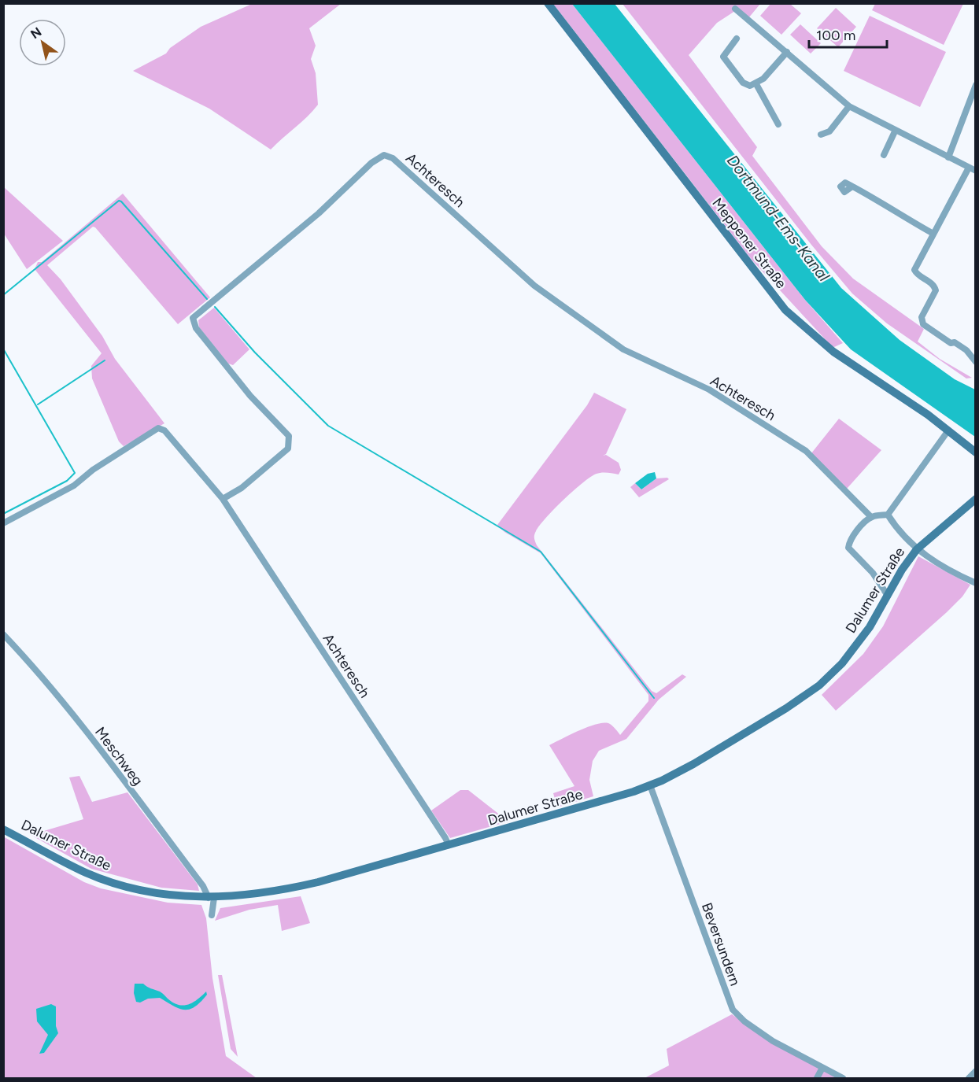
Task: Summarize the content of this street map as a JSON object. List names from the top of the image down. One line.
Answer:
{"streets":{"main road":["Meppener Straße","Dalumer Straße"],"street":["Achteresch","Meschweg","Beversundern"]},"crossings":[["Achteresch","Dalumer Straße"],["Dalumer Straße","Meschweg"],["Dalumer Straße","Beversundern"]],"water":["Dortmund-Ems-Kanal"],"scale_bar":"100 m","north":"top left"}
